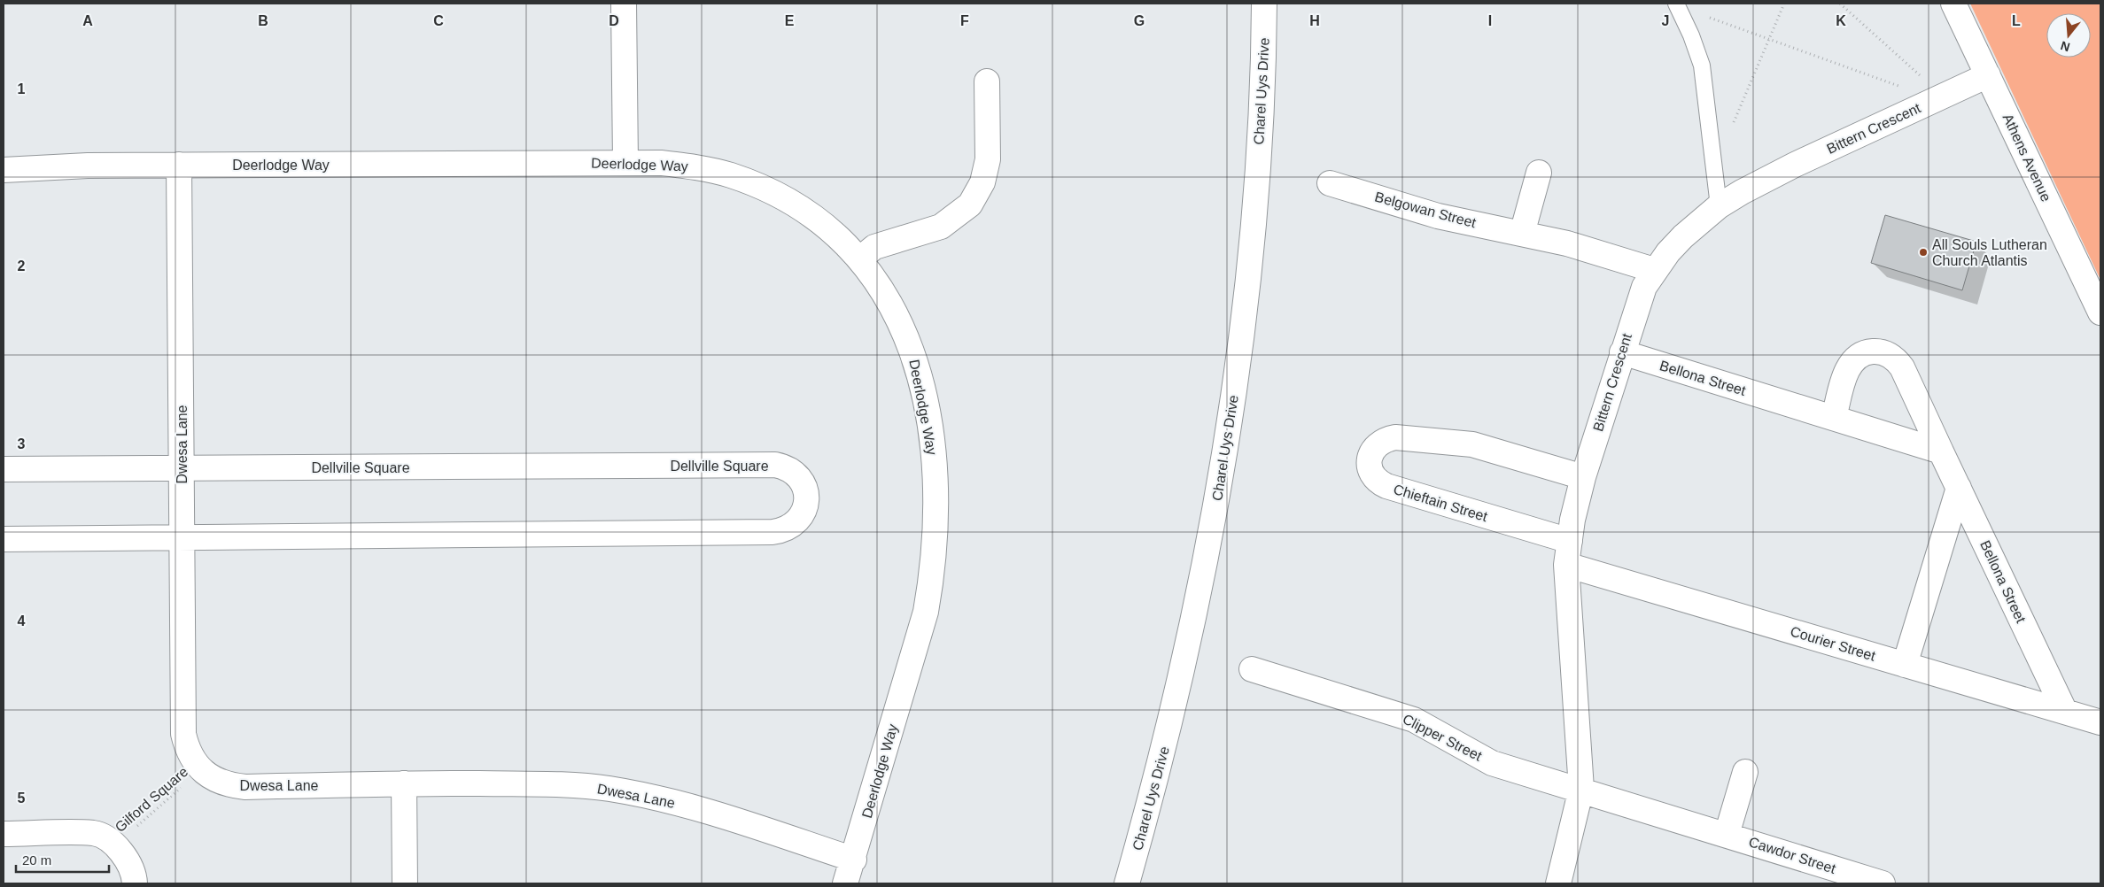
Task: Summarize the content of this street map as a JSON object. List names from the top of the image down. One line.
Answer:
{"streets":{"street":["Charel Uys Drive","Bittern Crescent","Athens Avenue","Deerlodge Way","Belgowan Street","Bellona Street","Dwesa Lane","Dellville Square","Chieftain Street","Courier Street","Clipper Street","Cawdor Street"],"path":["Gilford Square"]},"crossings":[["Bittern Crescent","Athens Avenue"],["Bittern Crescent","Belgowan Street"],["Bittern Crescent","Bellona Street"],["Bittern Crescent","Chieftain Street"],["Bittern Crescent","Courier Street"],["Bittern Crescent","Clipper Street"],["Bittern Crescent","Cawdor Street"],["Deerlodge Way","Dwesa Lane"],["Bellona Street","Courier Street"],["Dwesa Lane","Dellville Square"],["Dwesa Lane","Gilford Square"],["Clipper Street","Cawdor Street"]],"places":["All Souls Lutheran Church Atlantis"],"scale_bar":"20 m","north":"bottom","grid":{"columns":["A","B","C","D","E","F","G","H","I","J","K","L"],"rows":["1","2","3","4","5"]}}
